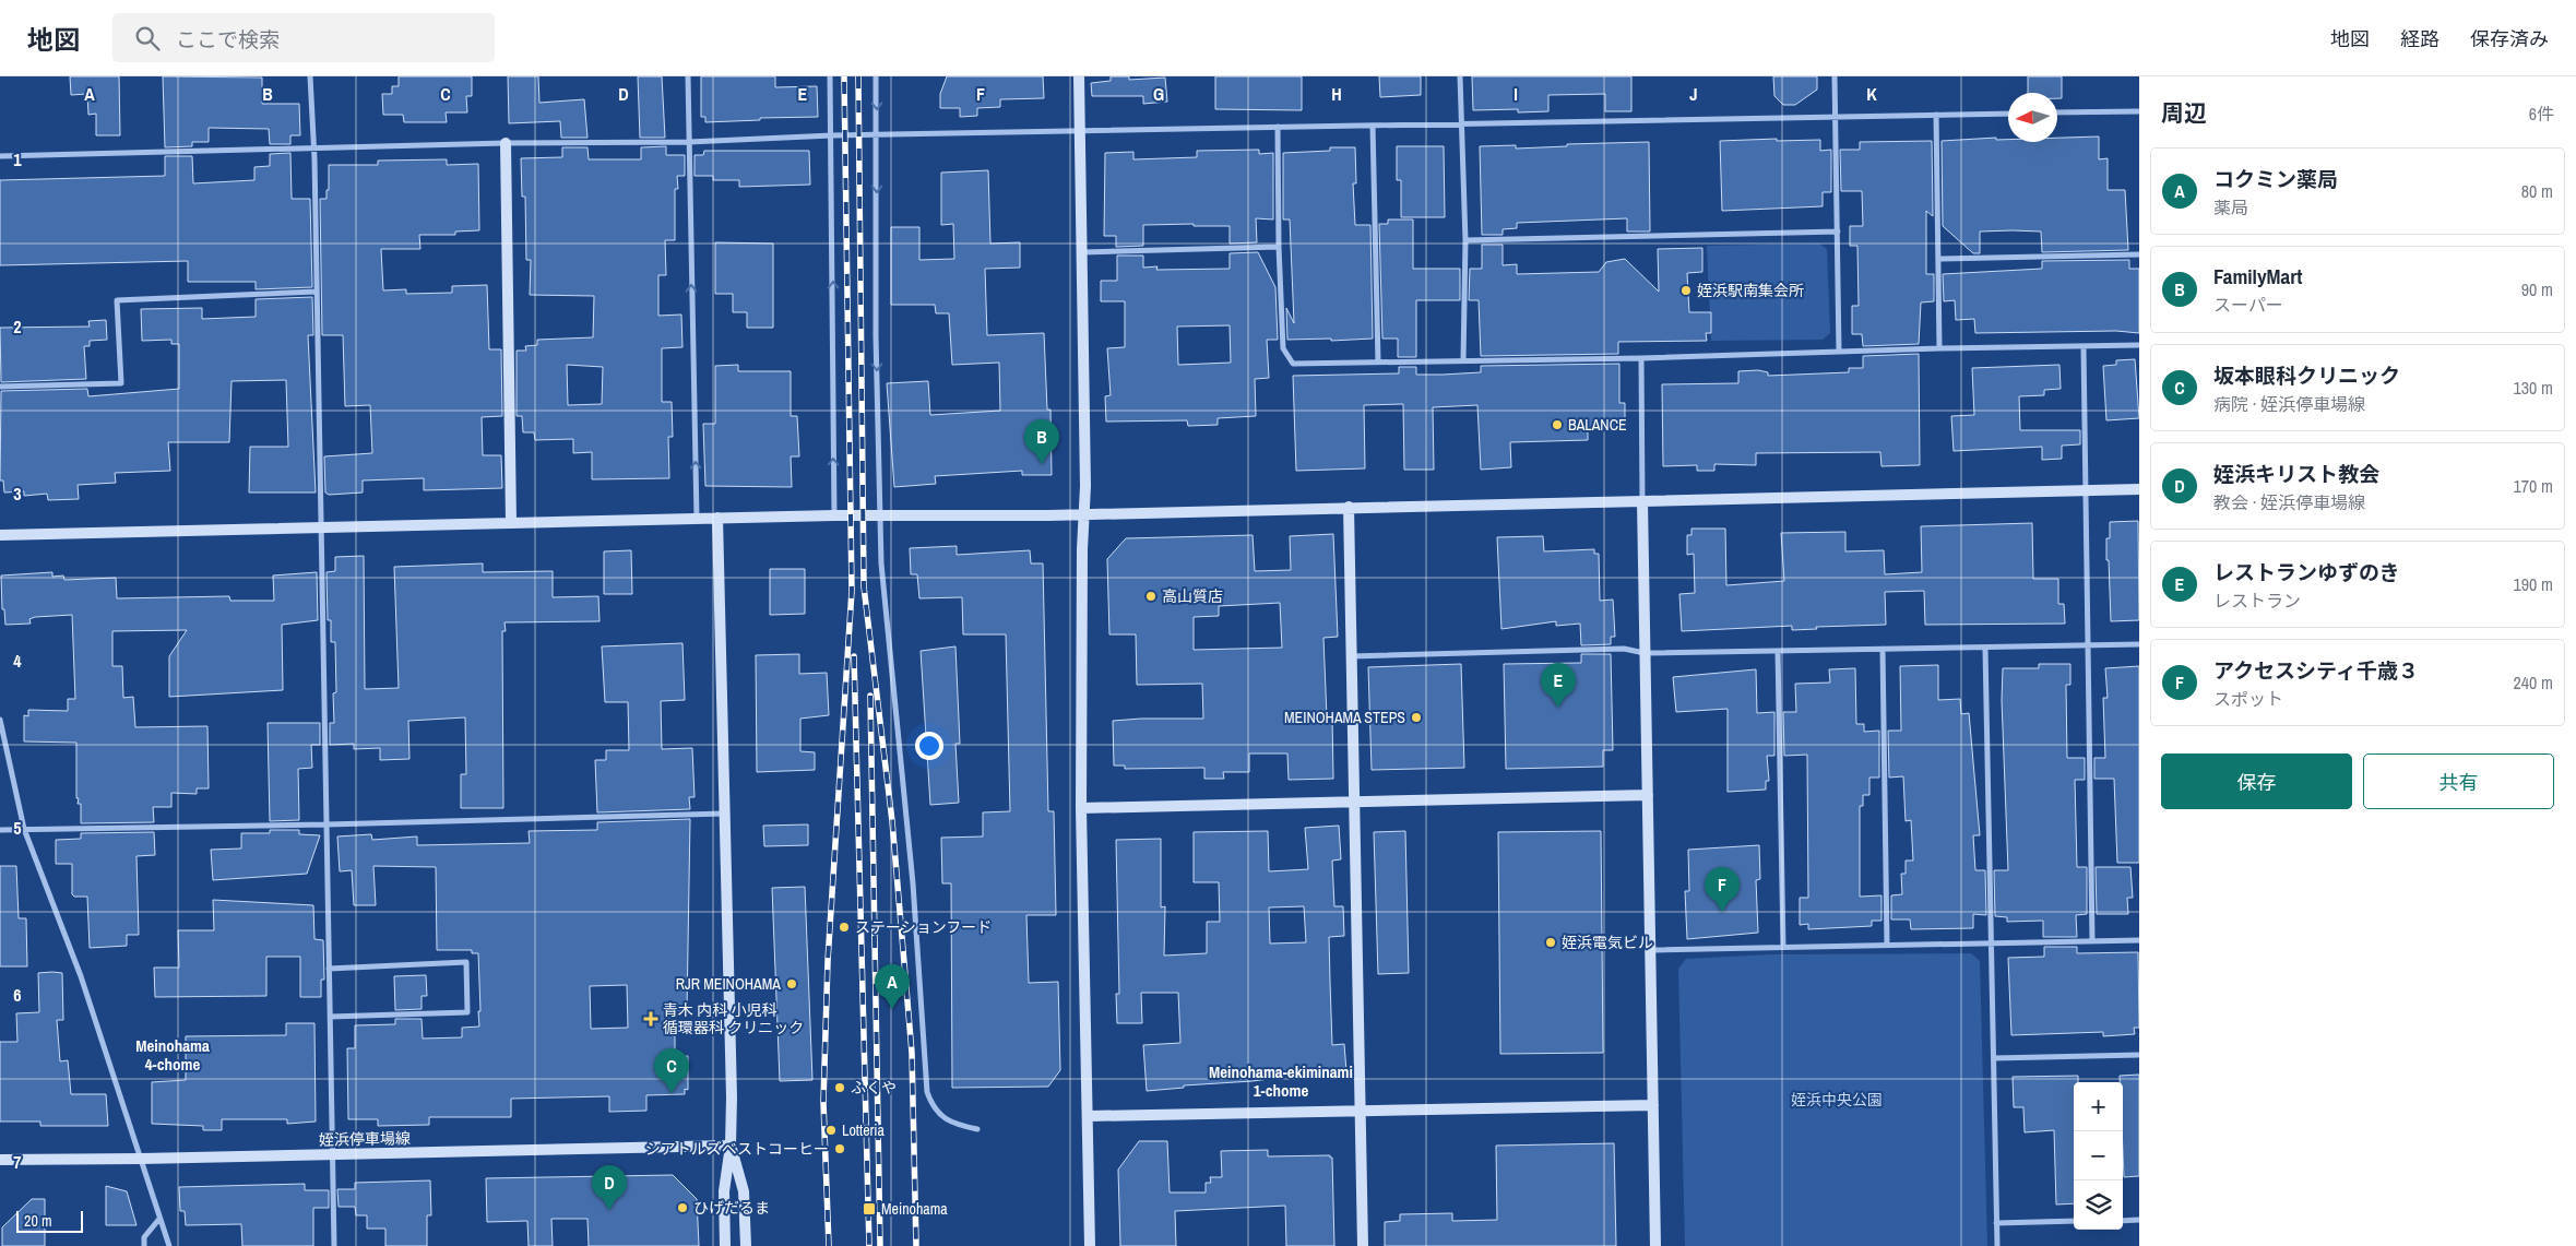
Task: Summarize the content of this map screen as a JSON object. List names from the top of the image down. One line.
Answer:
{"streets":{"street":["姪浜停車場線"]},"districts":["Meinohama 4-chome","Meinohama-ekiminami 1-chome"],"parks":["姪浜中央公園"],"places":{"other":["姪浜駅南集会所","BALANCE","高山質店","MEINOHAMA STEPS","ステーションフード","姪浜電気ビル","RJR MEINOHAMA","ふくや","Lotteria","シアトルズベストコーヒー","ひげだるま"],"health":["青木 内科 小児科 循環器科 クリニック"],"transit":["Meinohama"]},"scale_bar":"20 m","north":"left","page":{"header":"地図","search":"ここで検索","nav":["地図","経路","保存済み"],"heading":["周辺","6件"],"list":[{"mark":"A","name":"コクミン薬局","note":"薬局","value":"80 m"},{"mark":"B","name":"FamilyMart","note":"スーパー","value":"90 m"},{"mark":"C","name":"坂本眼科クリニック","note":"病院 · 姪浜停車場線","value":"130 m"},{"mark":"D","name":"姪浜キリスト教会","note":"教会 · 姪浜停車場線","value":"170 m"},{"mark":"E","name":"レストランゆずのき","note":"レストラン","value":"190 m"},{"mark":"F","name":"アクセスシティ千歳３","note":"スポット","value":"240 m"}],"pins":["B","E","F","A","C","D"],"buttons":["保存","共有"],"map_buttons":["+","−"],"scale":"20 m"},"grid":{"columns":["A","B","C","D","E","F","G","H","I","J","K"],"rows":["1","2","3","4","5","6","7"]}}
